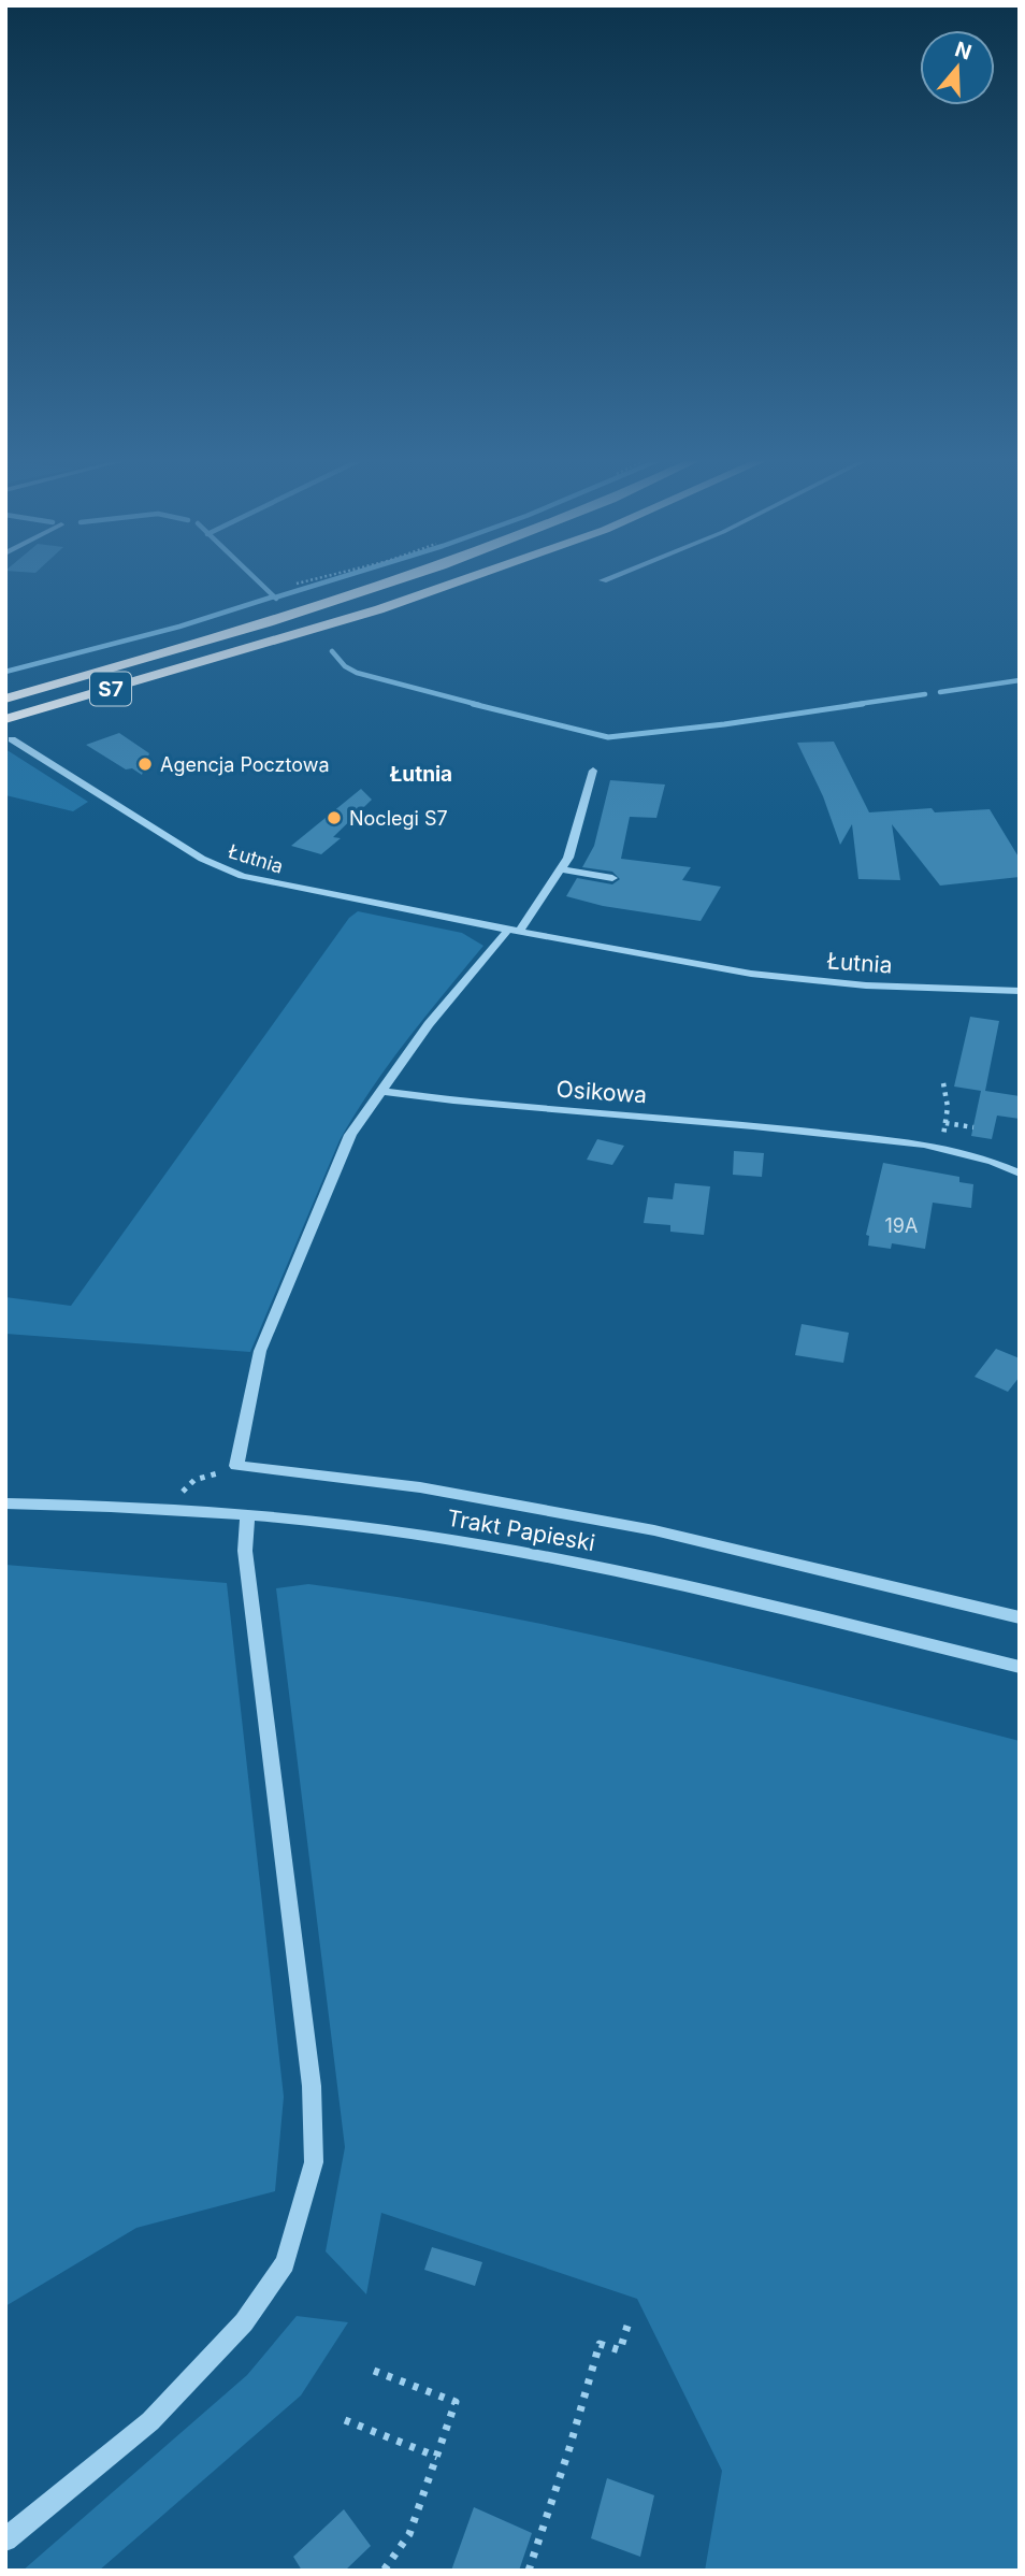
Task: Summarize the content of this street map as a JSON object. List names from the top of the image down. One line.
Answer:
{"streets":{"highway":["S7"],"street":["Łutnia","Osikowa","Trakt Papieski"]},"districts":["Łutnia"],"places":["Agencja Pocztowa","Noclegi S7"],"house_numbers":["19A"],"north":"top"}
